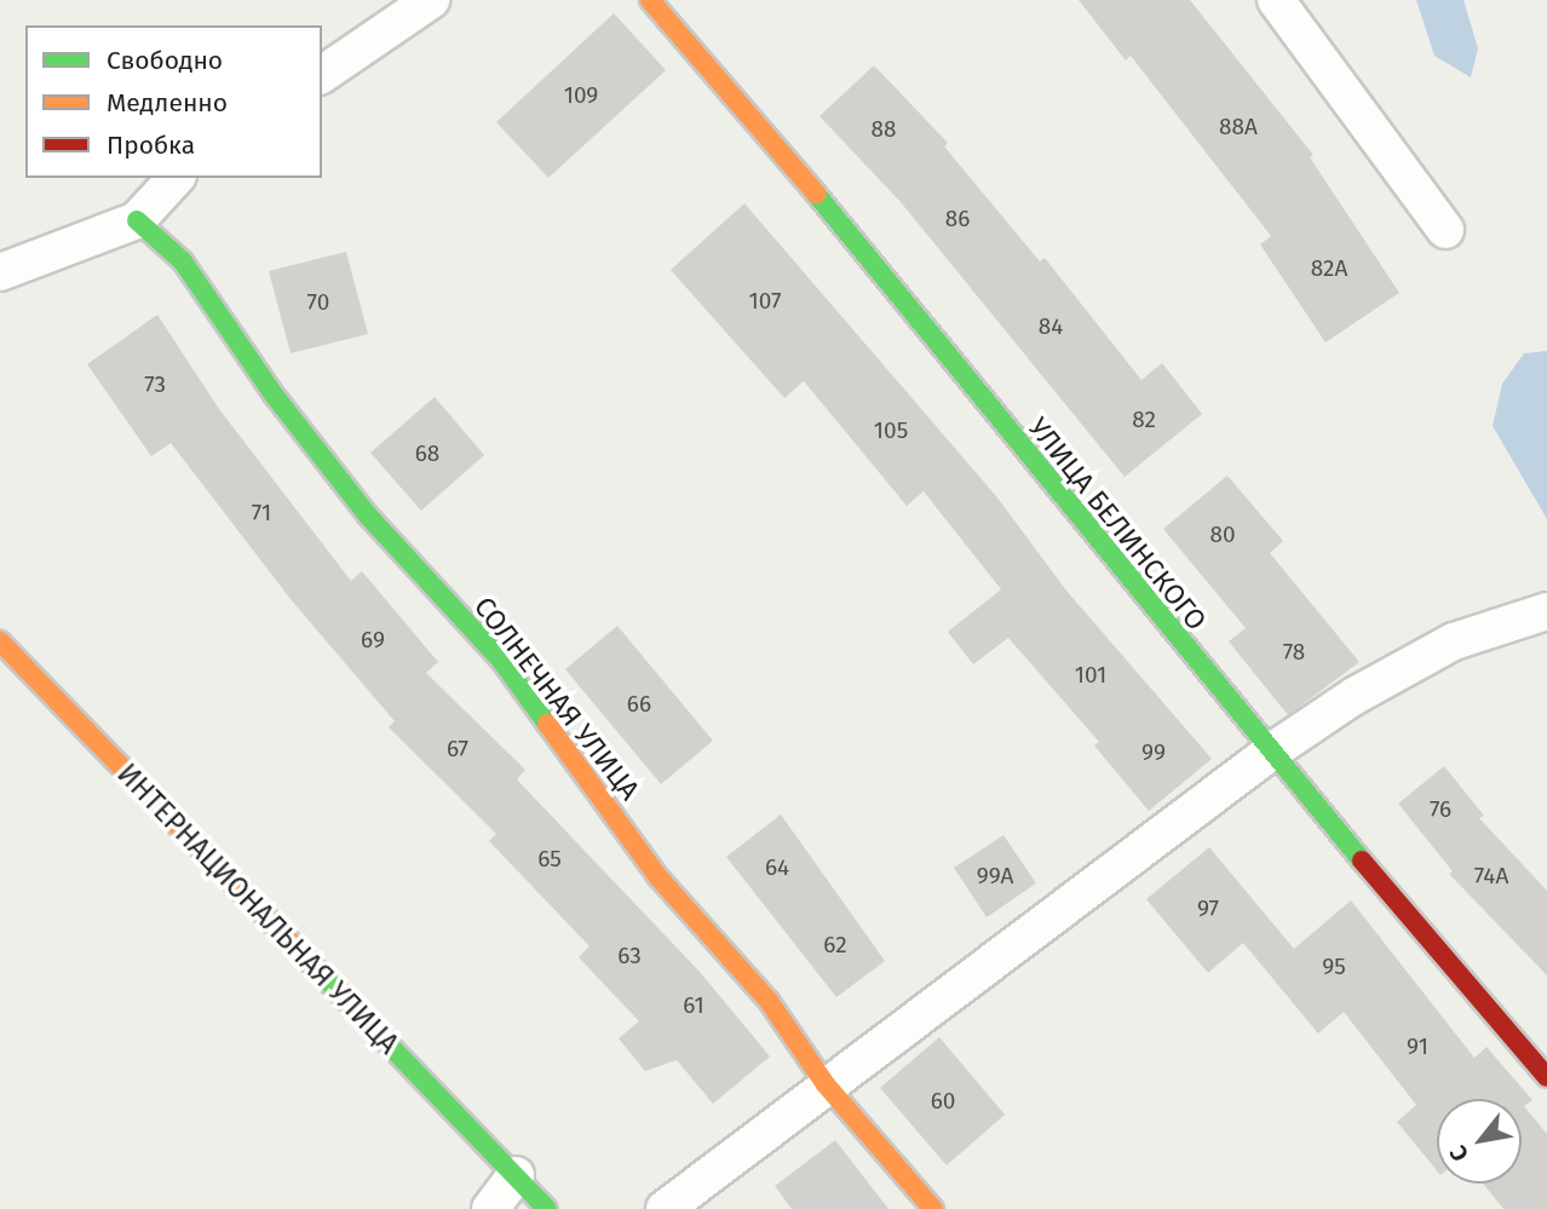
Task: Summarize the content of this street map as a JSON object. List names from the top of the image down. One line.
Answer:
{"streets":{"street":["УЛИЦА БЕЛИНСКОГО","СОЛНЕЧНАЯ УЛИЦА","ИНТЕРНАЦИОНАЛЬНАЯ УЛИЦА"]},"house_numbers":["109","88А","88","86","82А","107","70","84","73","82","105","68","71","80","69","78","101","66","67","99","76","65","64","99А","74А","97","62","63","95","61","91","60"],"legend":["Свободно","Медленно","Пробка"],"north":"bottom left"}
